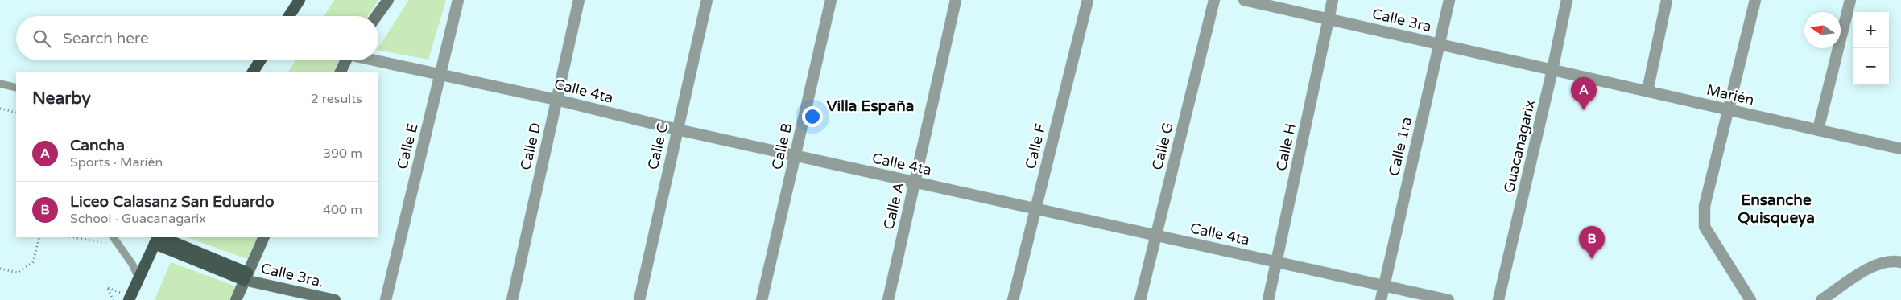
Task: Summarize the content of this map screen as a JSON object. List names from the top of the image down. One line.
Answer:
{"streets":{"main road":["Calle 3ra."],"street":["Calle 3ra","Calle 4ta","Marién","Calle E","Calle D","Calle C","Calle B","Calle F","Calle G","Calle 1ra","Guacanagarix","Calle H","Calle A"]},"crossings":[["Calle 3ra","Marién"],["Calle 3ra","Calle 1ra"],["Calle 3ra","Guacanagarix"],["Calle 3ra","Calle H"],["Calle 4ta","Calle E"],["Calle 4ta","Calle D"],["Calle 4ta","Calle C"],["Calle 4ta","Calle B"],["Calle 4ta","Calle F"],["Calle 4ta","Calle G"],["Calle 4ta","Calle 1ra"],["Calle 4ta","Calle H"],["Calle 4ta","Calle A"],["Marién","Guacanagarix"]],"districts":["Villa España","Ensanche Quisqueya"],"north":"left","page":{"map_buttons":["+","−"],"search":"Search here","heading":["Nearby","2 results"],"pins":["A","B"],"list":[{"mark":"A","name":"Cancha","note":"Sports · Marién","value":"390 m"},{"mark":"B","name":"Liceo Calasanz San Eduardo","note":"School · Guacanagarix","value":"400 m"}]}}
